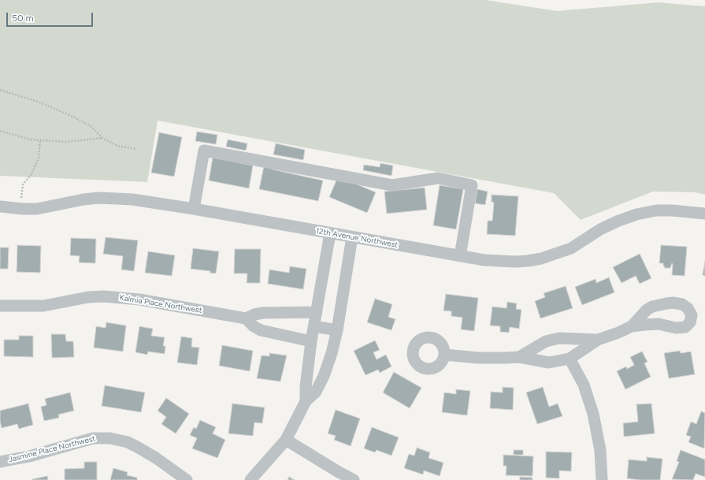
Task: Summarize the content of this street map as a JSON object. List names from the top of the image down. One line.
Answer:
{"streets":{"street":["12th Avenue Northwest","Kalmia Place Northwest","Jasmine Place Northwest"]},"scale_bar":"50 m"}
